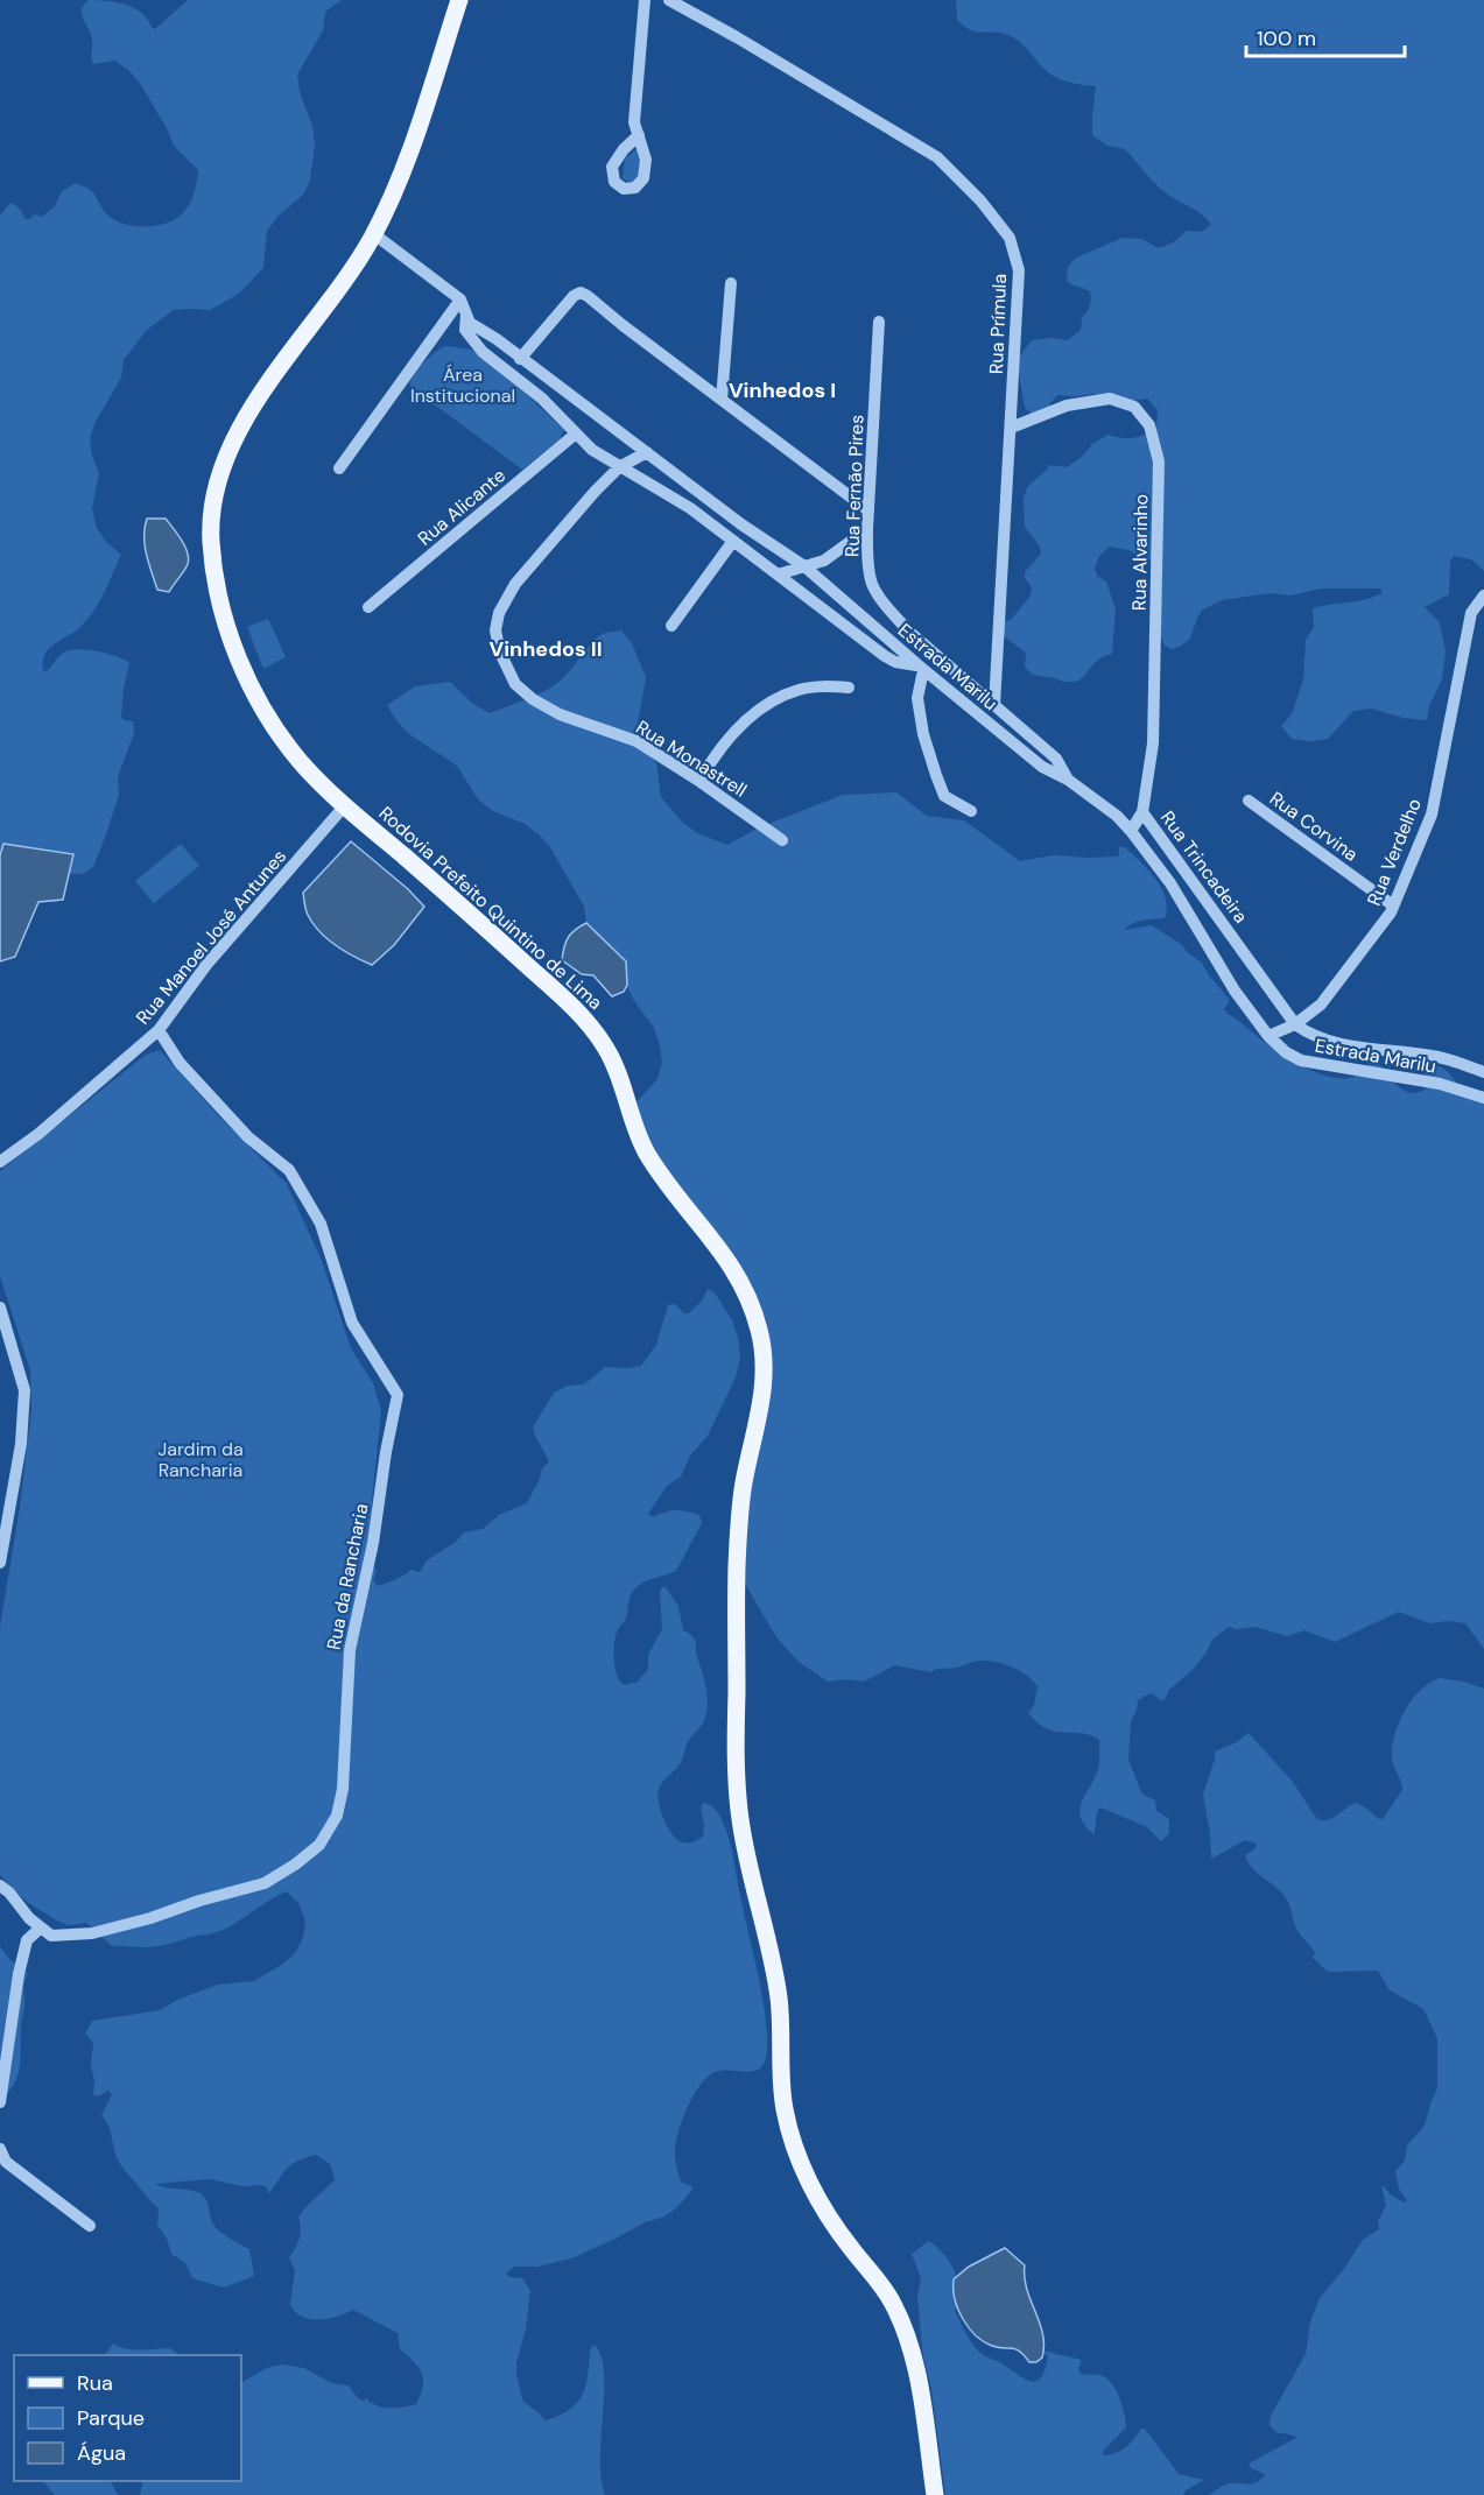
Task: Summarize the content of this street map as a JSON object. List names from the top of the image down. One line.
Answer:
{"streets":{"main road":["Rodovia Prefeito Quintino de Lima"],"street":["Rua Prímula","Rua Fernão Pires","Rua Alicante","Rua Alvarinho","Estrada Marilu","Rua Monastrell","Rua Corvina","Rua Verdelho","Rua Trincadeira","Rua Manoel José Antunes","Rua da Rancharia"]},"crossings":[["Rua Prímula","Rua Fernão Pires"],["Rua Prímula","Rua Alvarinho"],["Rua Fernão Pires","Estrada Marilu"],["Rua Alvarinho","Estrada Marilu"],["Rua Alvarinho","Rua Trincadeira"],["Estrada Marilu","Rua Monastrell"],["Estrada Marilu","Rua Verdelho"],["Estrada Marilu","Rodovia Prefeito Quintino de Lima"],["Rua Corvina","Rua Verdelho"],["Rua Verdelho","Rua Trincadeira"],["Rodovia Prefeito Quintino de Lima","Rua Manoel José Antunes"],["Rua Manoel José Antunes","Rua da Rancharia"]],"districts":["Vinhedos I","Vinhedos II"],"parks":["Área Institucional","Jardim da Rancharia"],"legend":["Rua","Parque","Água"],"scale_bar":"100 m"}
